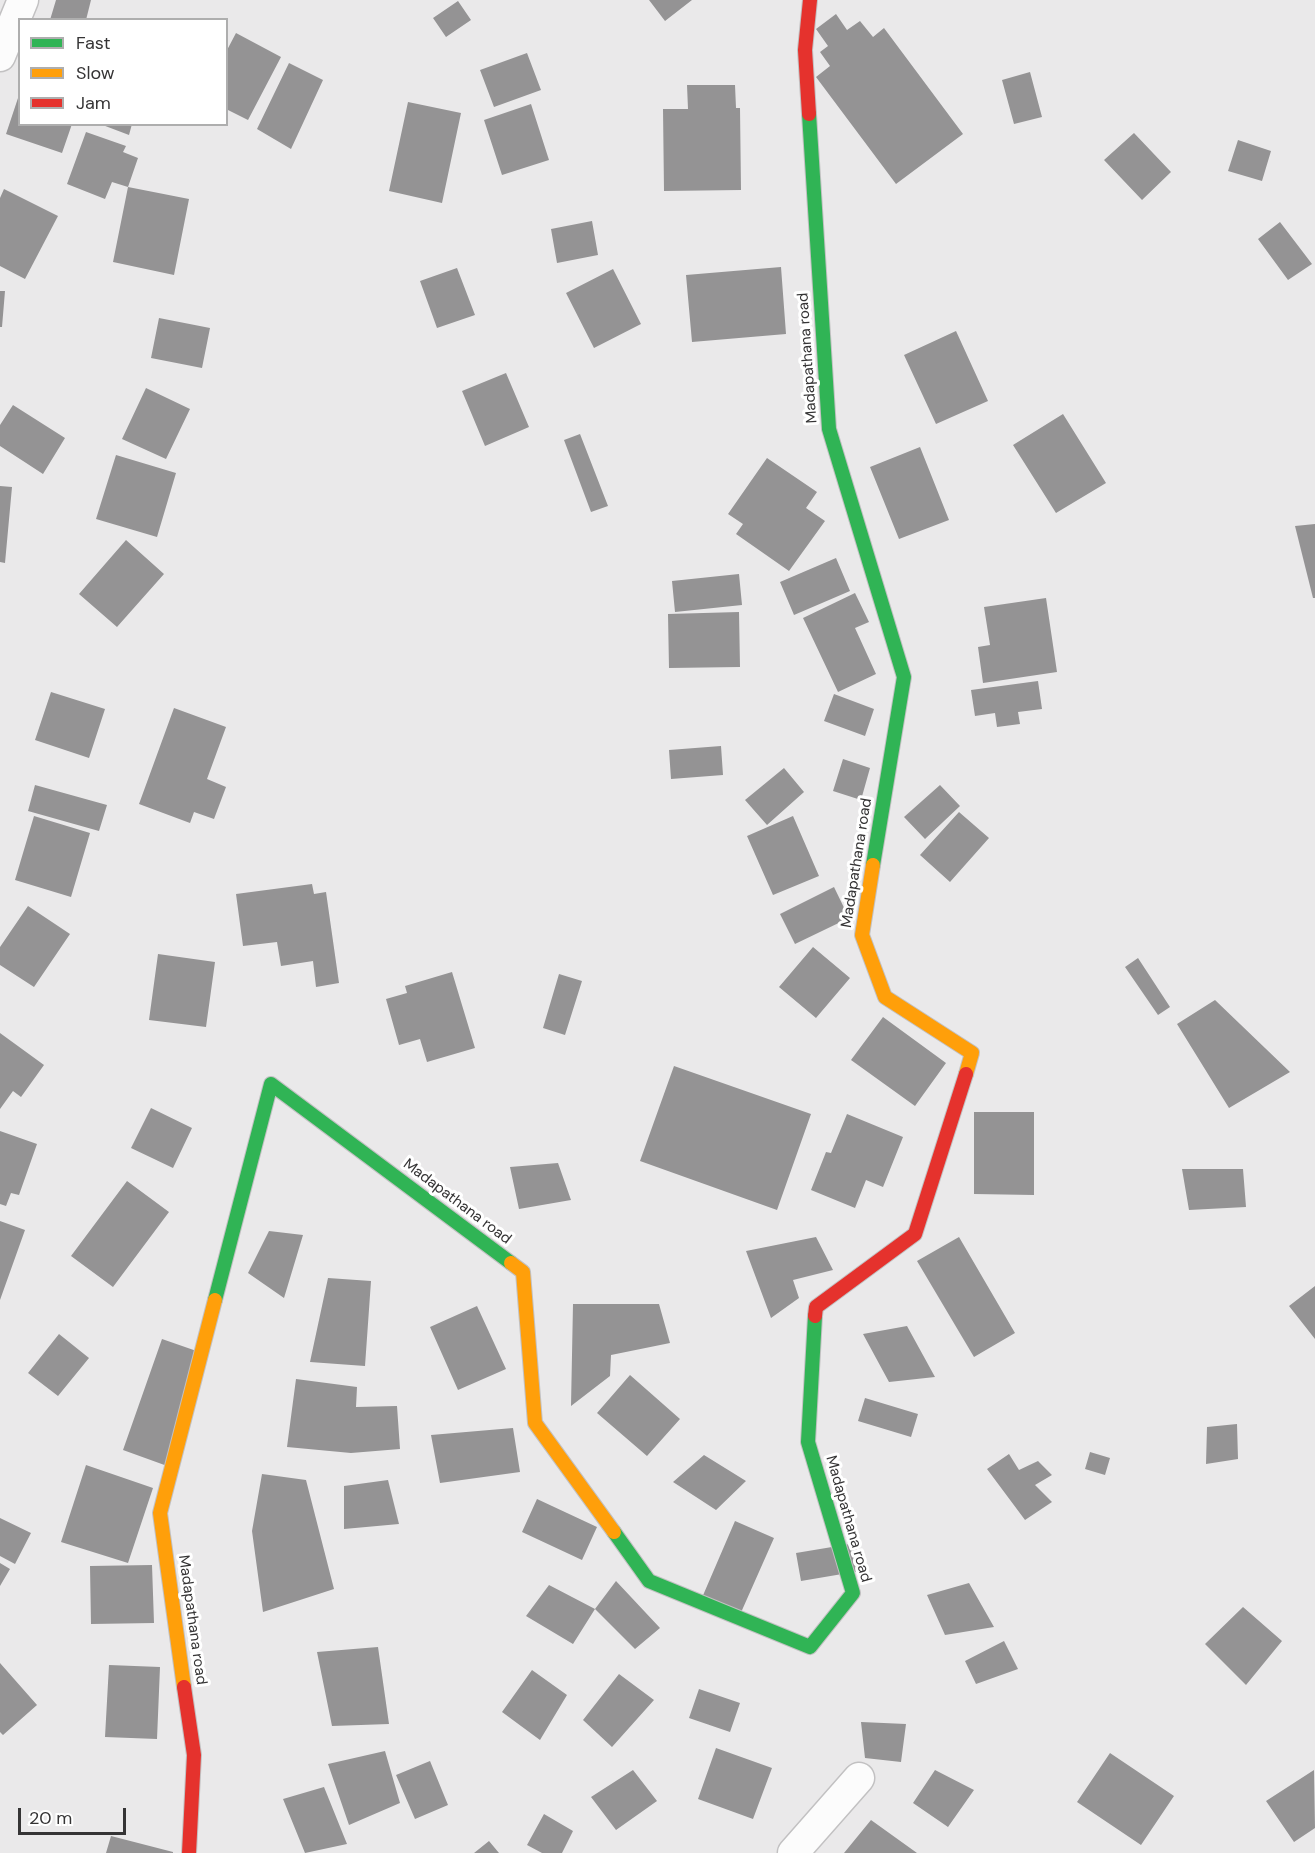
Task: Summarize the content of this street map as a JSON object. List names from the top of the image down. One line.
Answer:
{"streets":{"street":["Madapathana road"]},"legend":["Fast","Slow","Jam"],"scale_bar":"20 m"}
